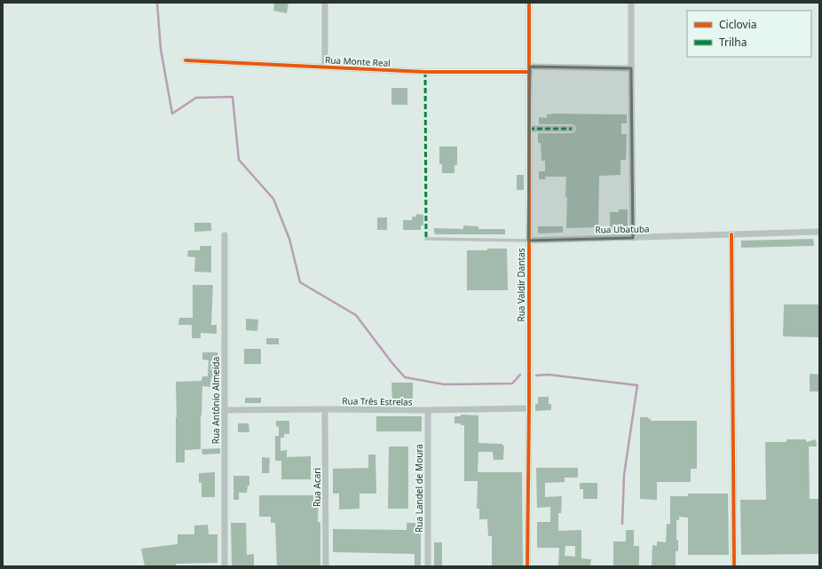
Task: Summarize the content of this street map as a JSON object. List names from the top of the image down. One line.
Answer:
{"streets":{"street":["Rua Monte Real","Rua Ubatuba","Rua Valdir Dantas","Rua Antônio Almeida","Rua Três Estrelas","Rua Acari","Rua Landel de Moura"]},"crossings":[["Rua Monte Real","Rua Valdir Dantas"],["Rua Ubatuba","Rua Valdir Dantas"],["Rua Valdir Dantas","Rua Três Estrelas"],["Rua Antônio Almeida","Rua Três Estrelas"],["Rua Três Estrelas","Rua Acari"],["Rua Três Estrelas","Rua Landel de Moura"]],"legend":["Ciclovia","Trilha"]}
